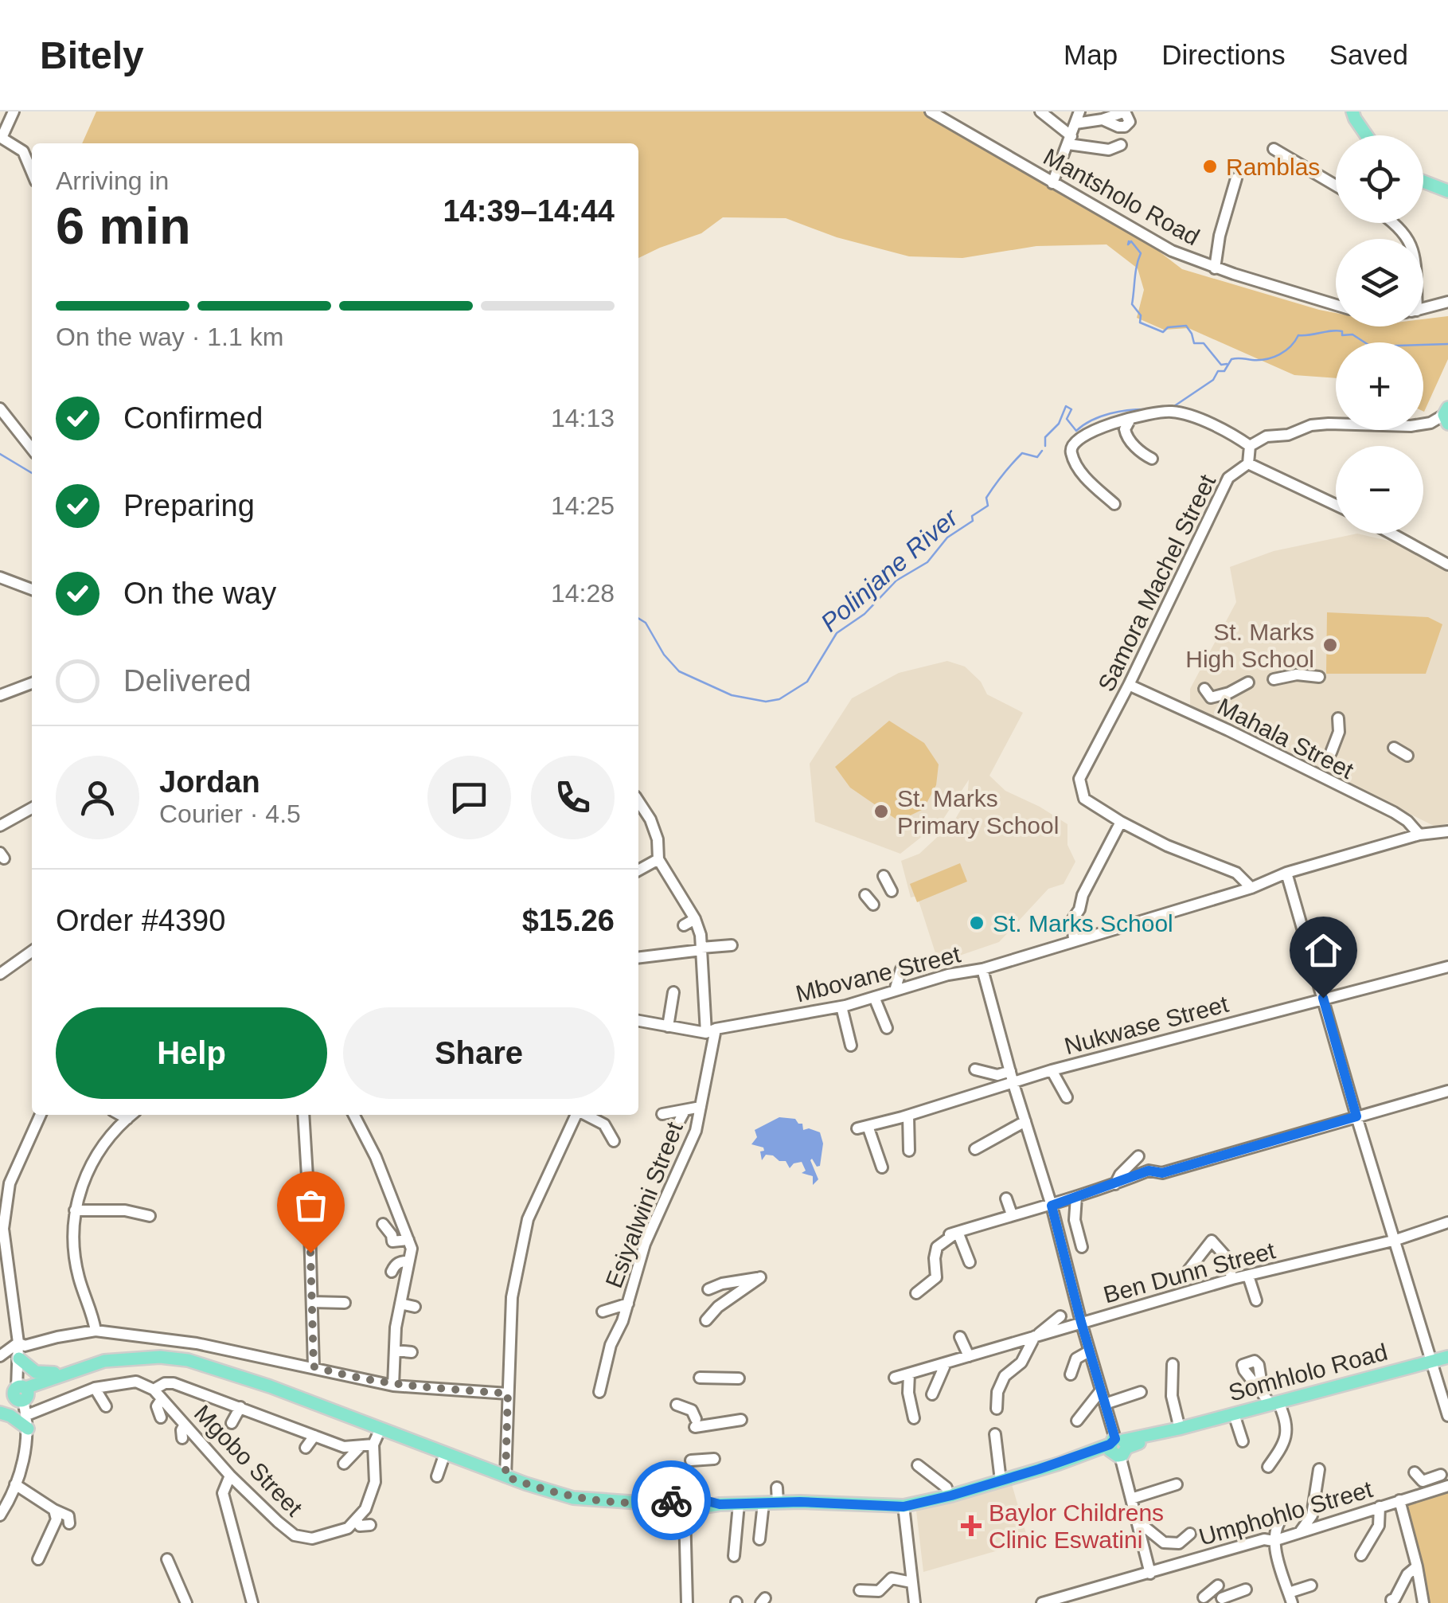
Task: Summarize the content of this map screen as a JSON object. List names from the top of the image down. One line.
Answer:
{"streets":{"main road":["Somhlolo Road"],"street":["Mantsholo Road","Samora Machel Street","Mahala Street","Mbovane Street","Nukwase Street","Esiyalwini Street","Ben Dunn Street","Mgobo Street","Umphohlo Street"]},"crossings":[["Samora Machel Street","Mahala Street"],["Samora Machel Street","Mbovane Street"],["Mahala Street","Mbovane Street"],["Mbovane Street","Esiyalwini Street"]],"water":["Polinjane River"],"places":{"other":["Ramblas","St. Marks High School","St. Marks Primary School","St. Marks School"],"health":["Baylor Childrens Clinic Eswatini"]},"page":{"header":"Bitely","nav":["Map","Directions","Saved"],"map_buttons":["+","−"],"heading":["6 min","Arriving in","14:39–14:44"],"panel":["Jordan","Courier · 4.5","Order #4390","$15.26"],"bar":"On the way · 1.1 km","list":[["Confirmed","14:13"],["Preparing","14:25"],["On the way","14:28"],"Delivered"],"buttons":["Help","Share"]}}
